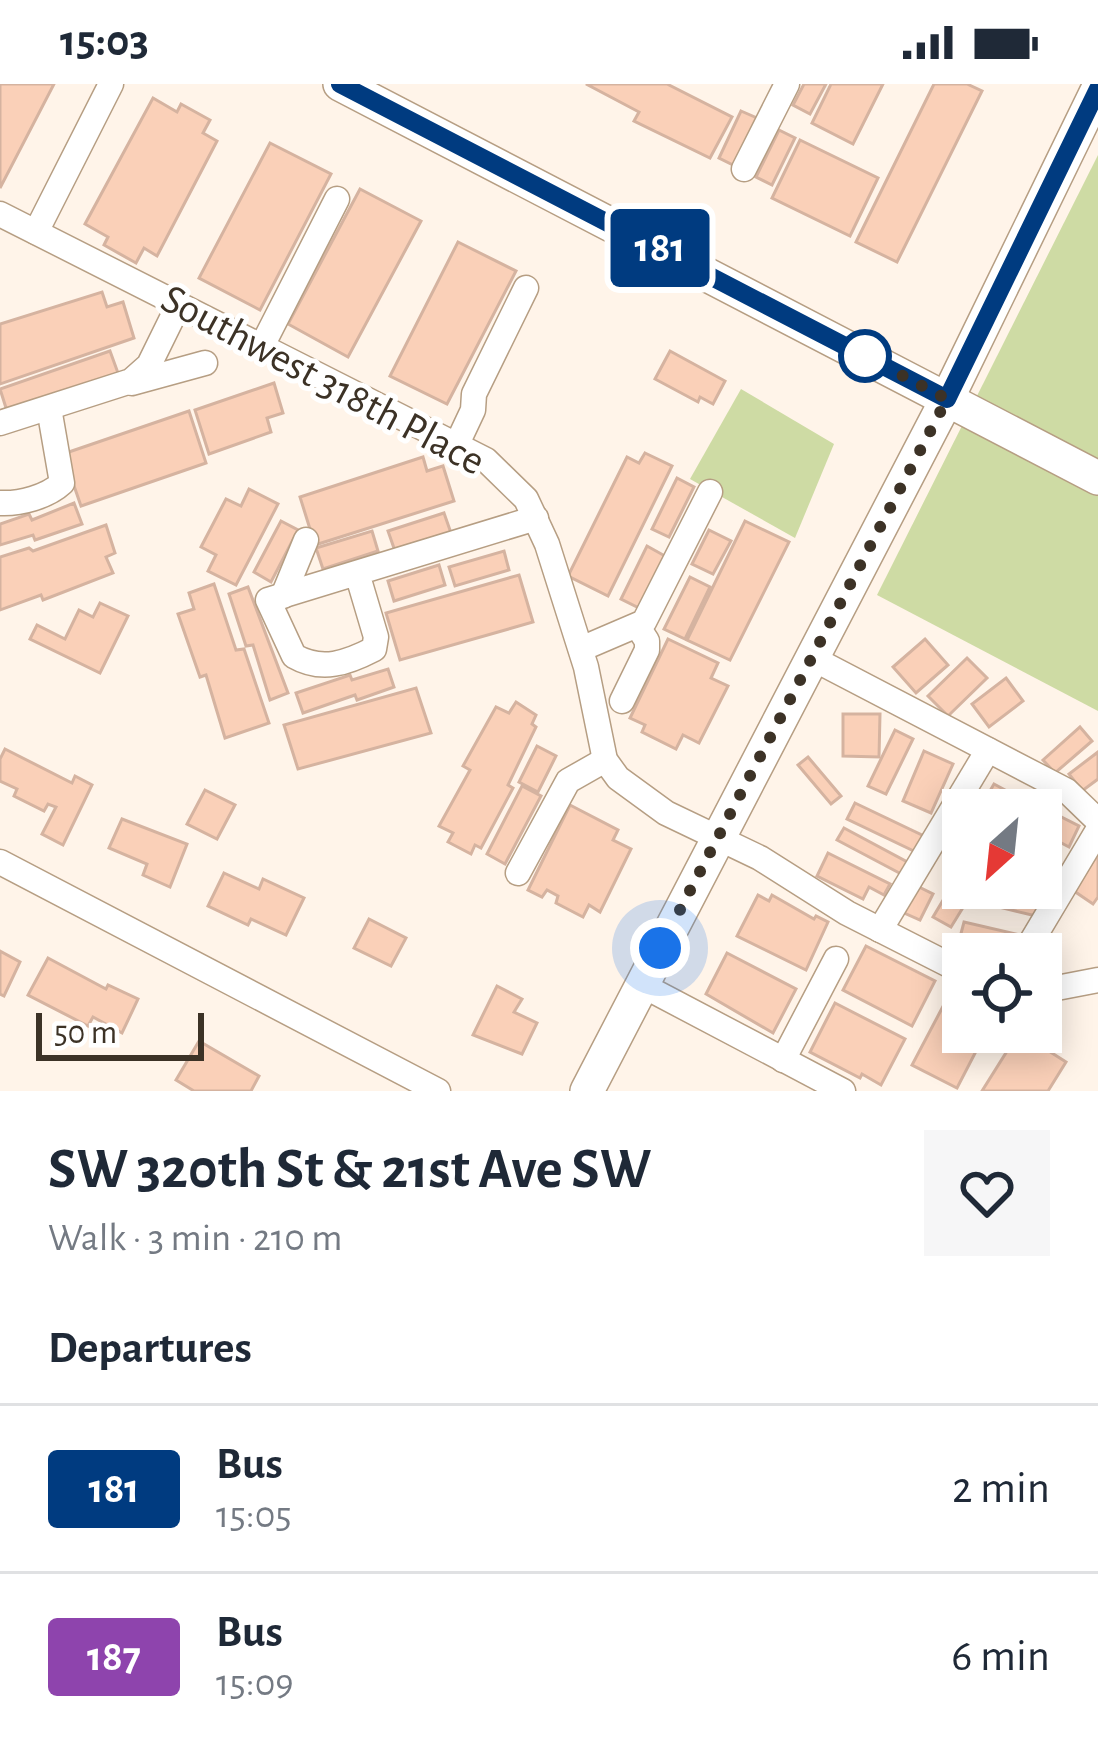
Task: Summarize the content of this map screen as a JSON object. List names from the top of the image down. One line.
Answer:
{"streets":{"street":["Southwest 318th Place"]},"lines":["bus line 181"],"scale_bar":"50 m","north":"bottom left","page":{"status":"15:03","on_map":"181","scale":"50 m","heading":[["SW 320th St & 21st Ave SW","Walk · 3 min · 210 m"],"Departures"],"list":[{"mark":"181","name":"Bus","note":"15:05","value":"2 min"},{"mark":"187","name":"Bus","note":"15:09","value":"6 min"}]}}
